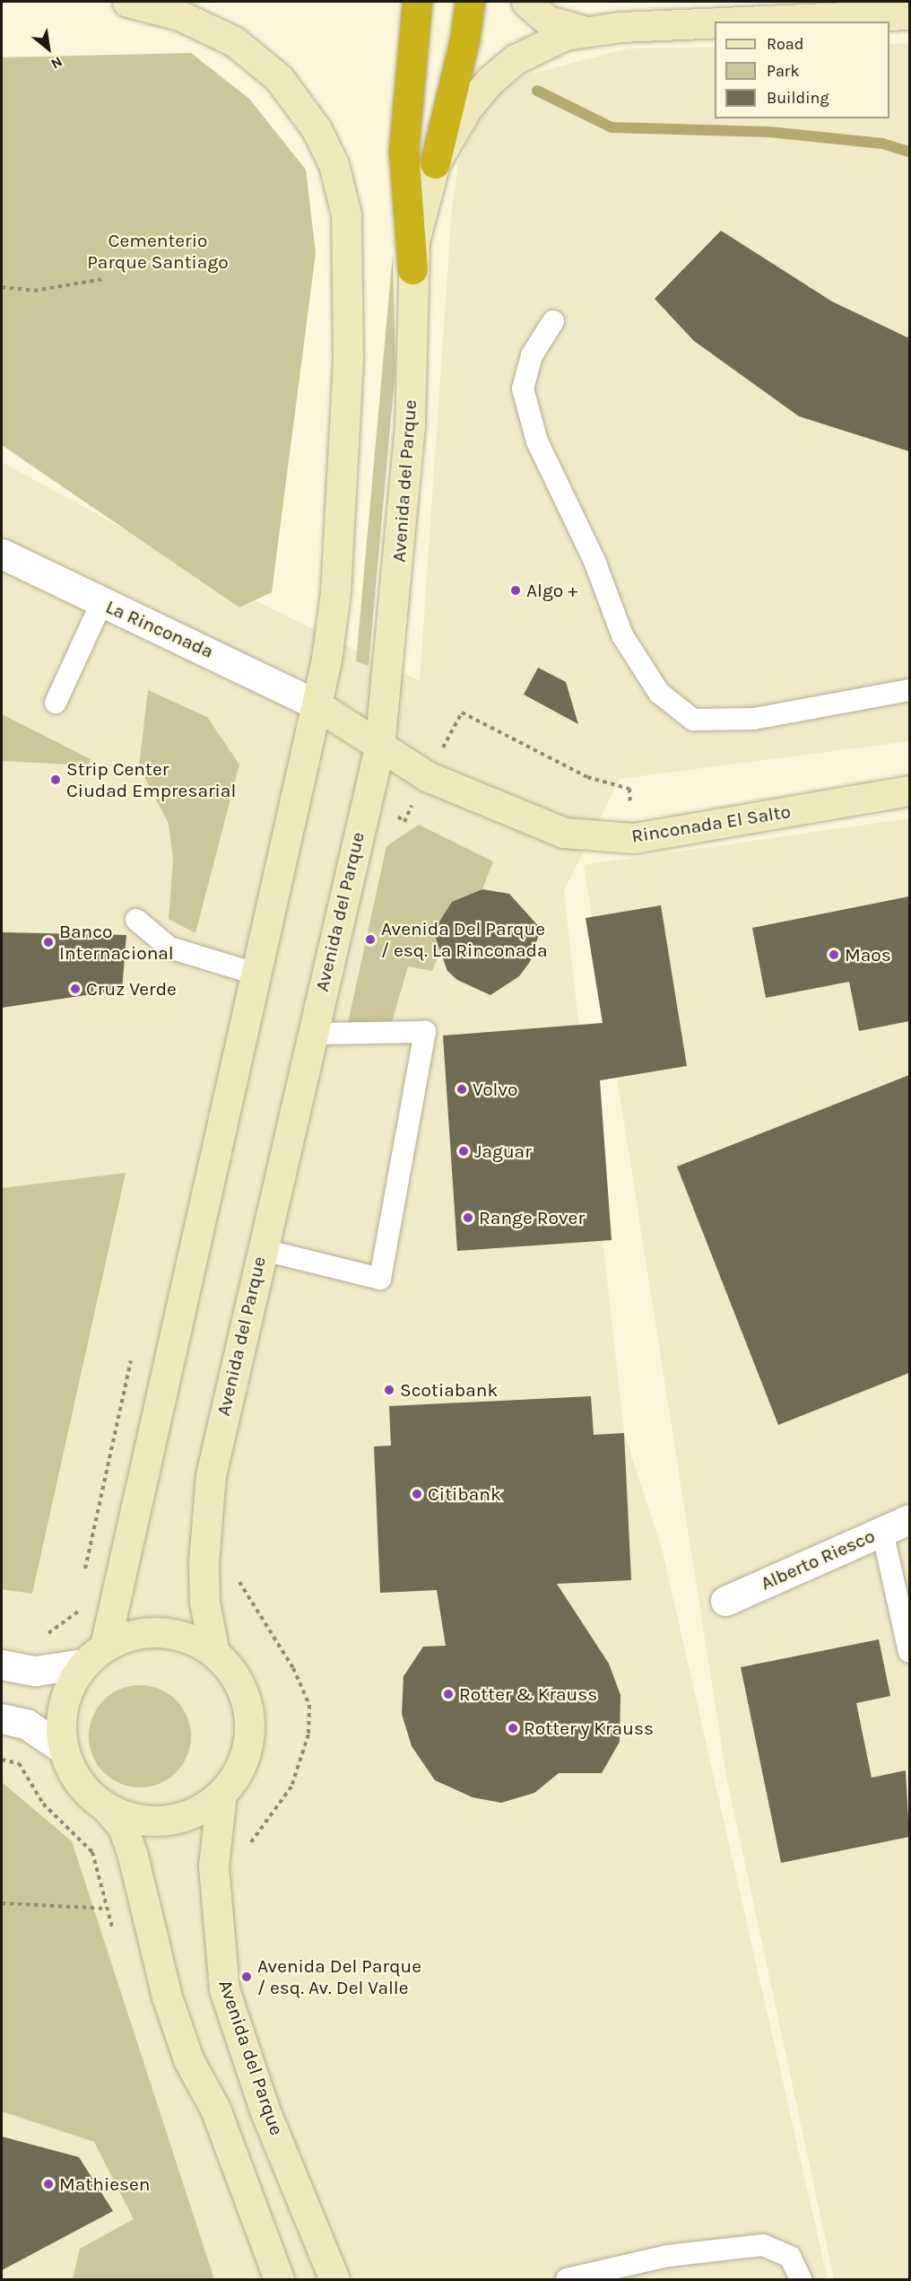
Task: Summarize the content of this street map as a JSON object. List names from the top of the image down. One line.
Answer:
{"streets":{"street":["Avenida del Parque","La Rinconada","Rinconada El Salto","Alberto Riesco"]},"crossings":[["Avenida del Parque","Rinconada El Salto"],["La Rinconada","Rinconada El Salto"]],"parks":["Cementerio Parque Santiago"],"places":["Algo +","Strip Center Ciudad Empresarial","Avenida Del Parque / esq. La Rinconada","Banco Internacional","Maos","Cruz Verde","Volvo","Jaguar","Range Rover","Scotiabank","Citibank","Rotter & Krauss","Rotter y Krauss","Avenida Del Parque / esq. Av. Del Valle","Mathiesen"],"legend":["Road","Park","Building"],"north":"bottom right"}
